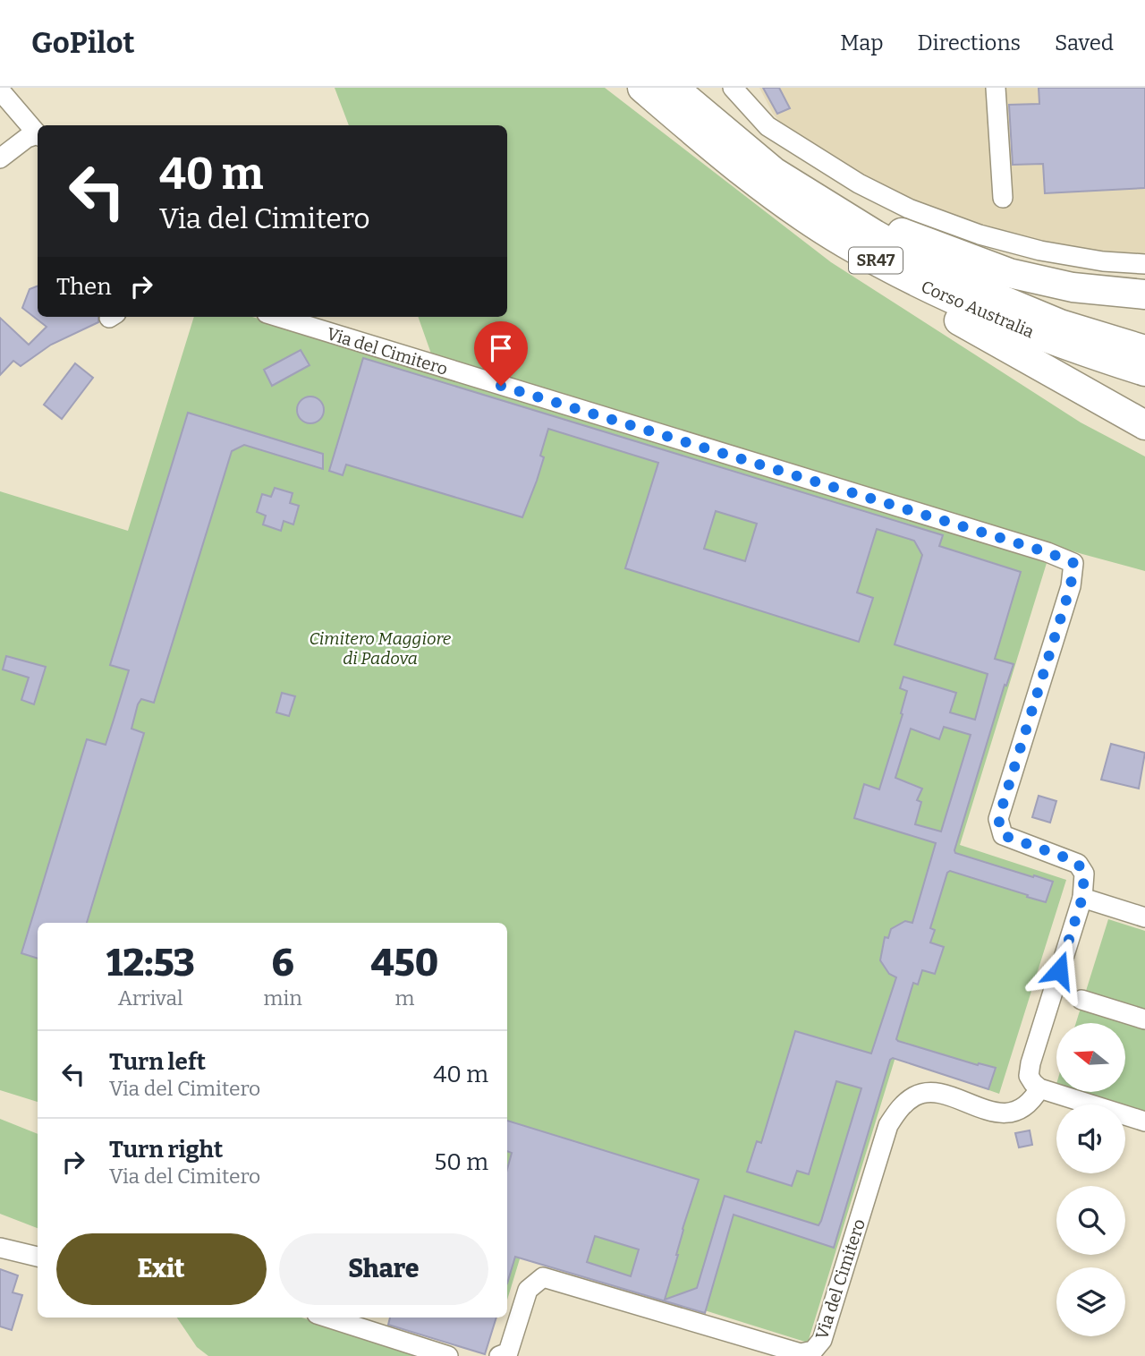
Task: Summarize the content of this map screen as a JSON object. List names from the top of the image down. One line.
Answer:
{"streets":{"highway":["SR47","Corso Australia"],"street":["Via del Cimitero"]},"parks":["Cimitero Maggiore di Padova"],"north":"left","page":{"header":"GoPilot","nav":["Map","Directions","Saved"],"turn":["40 m","Via del Cimitero"],"then":"Then","eta":["12:53","Arrival","6","min","450","m"],"list":[{"name":"Turn left","note":"Via del Cimitero","value":"40 m"},{"name":"Turn right","note":"Via del Cimitero","value":"50 m"}],"buttons":["Exit","Share"]}}
